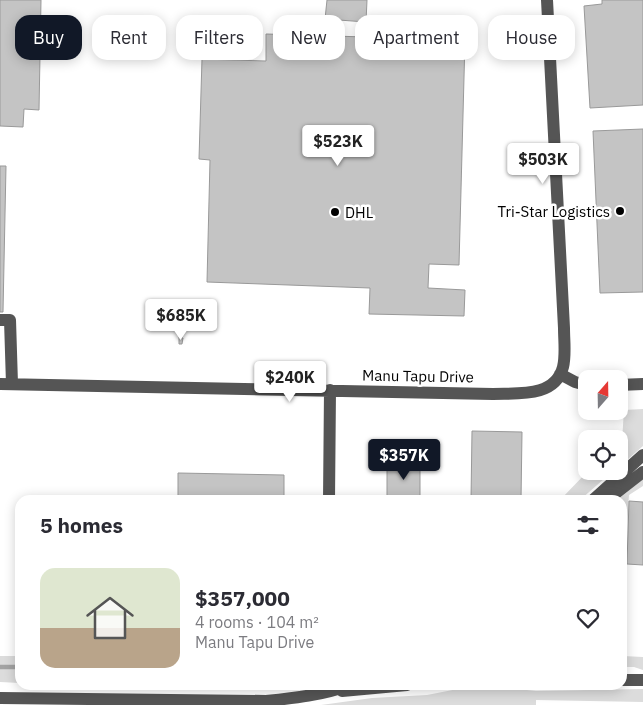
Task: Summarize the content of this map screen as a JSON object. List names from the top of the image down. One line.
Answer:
{"streets":{"street":["Manu Tapu Drive"]},"places":["Tri-Star Logistics","DHL"],"north":"top","page":{"chip":["Buy","Rent","Filters","New","Apartment","House"],"price":["$523K","$503K","$685K","$240K","$357K"],"heading":"5 homes","list":[{"name":"$357,000","note":"4 rooms · 104 m² · Manu Tapu Drive"}]}}
